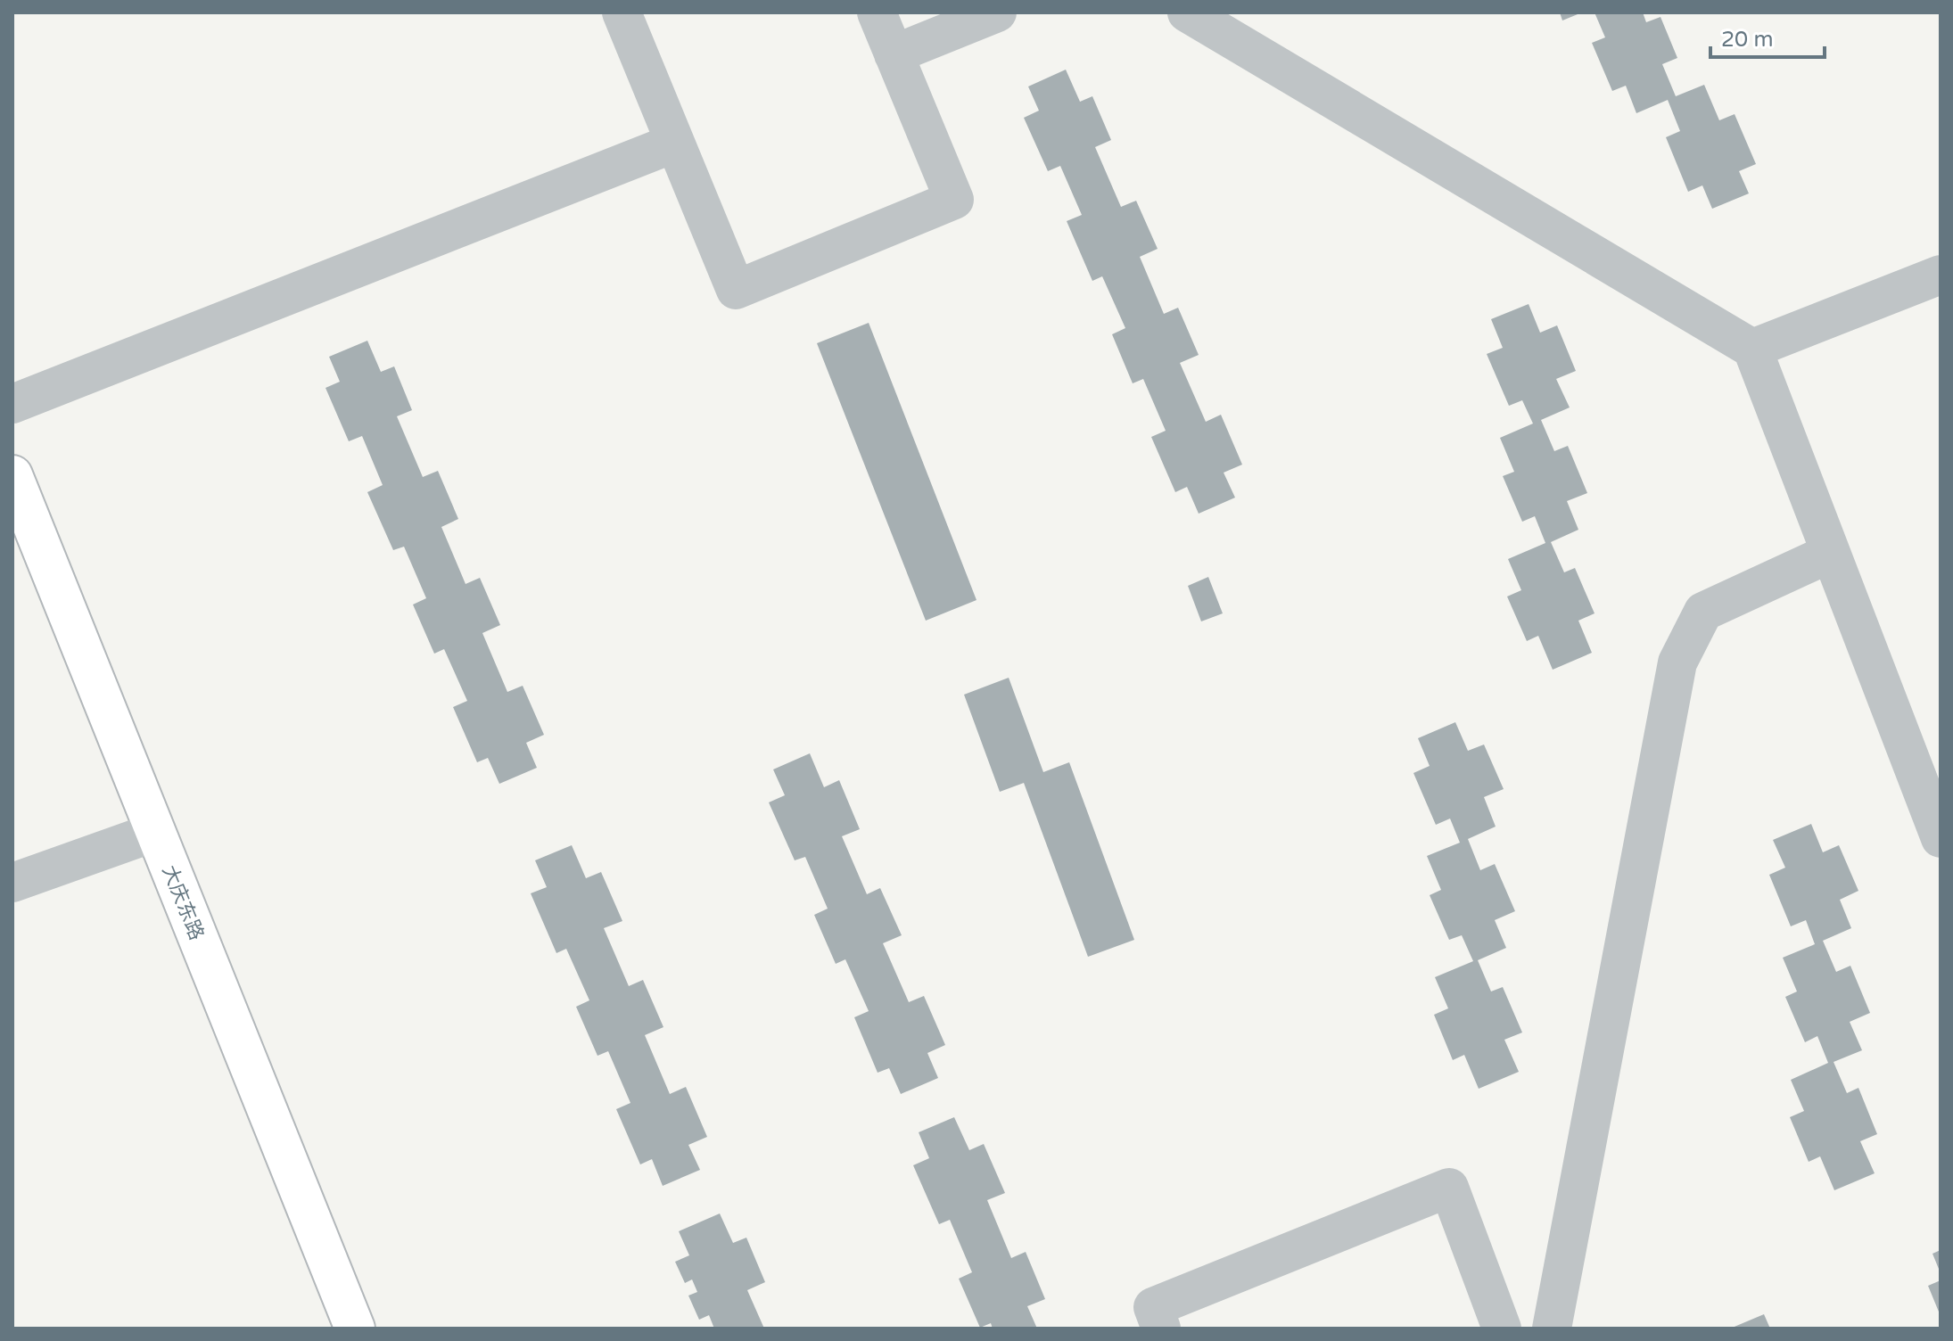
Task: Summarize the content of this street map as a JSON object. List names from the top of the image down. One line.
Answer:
{"streets":{"main road":["大庆东路"]},"scale_bar":"20 m"}
